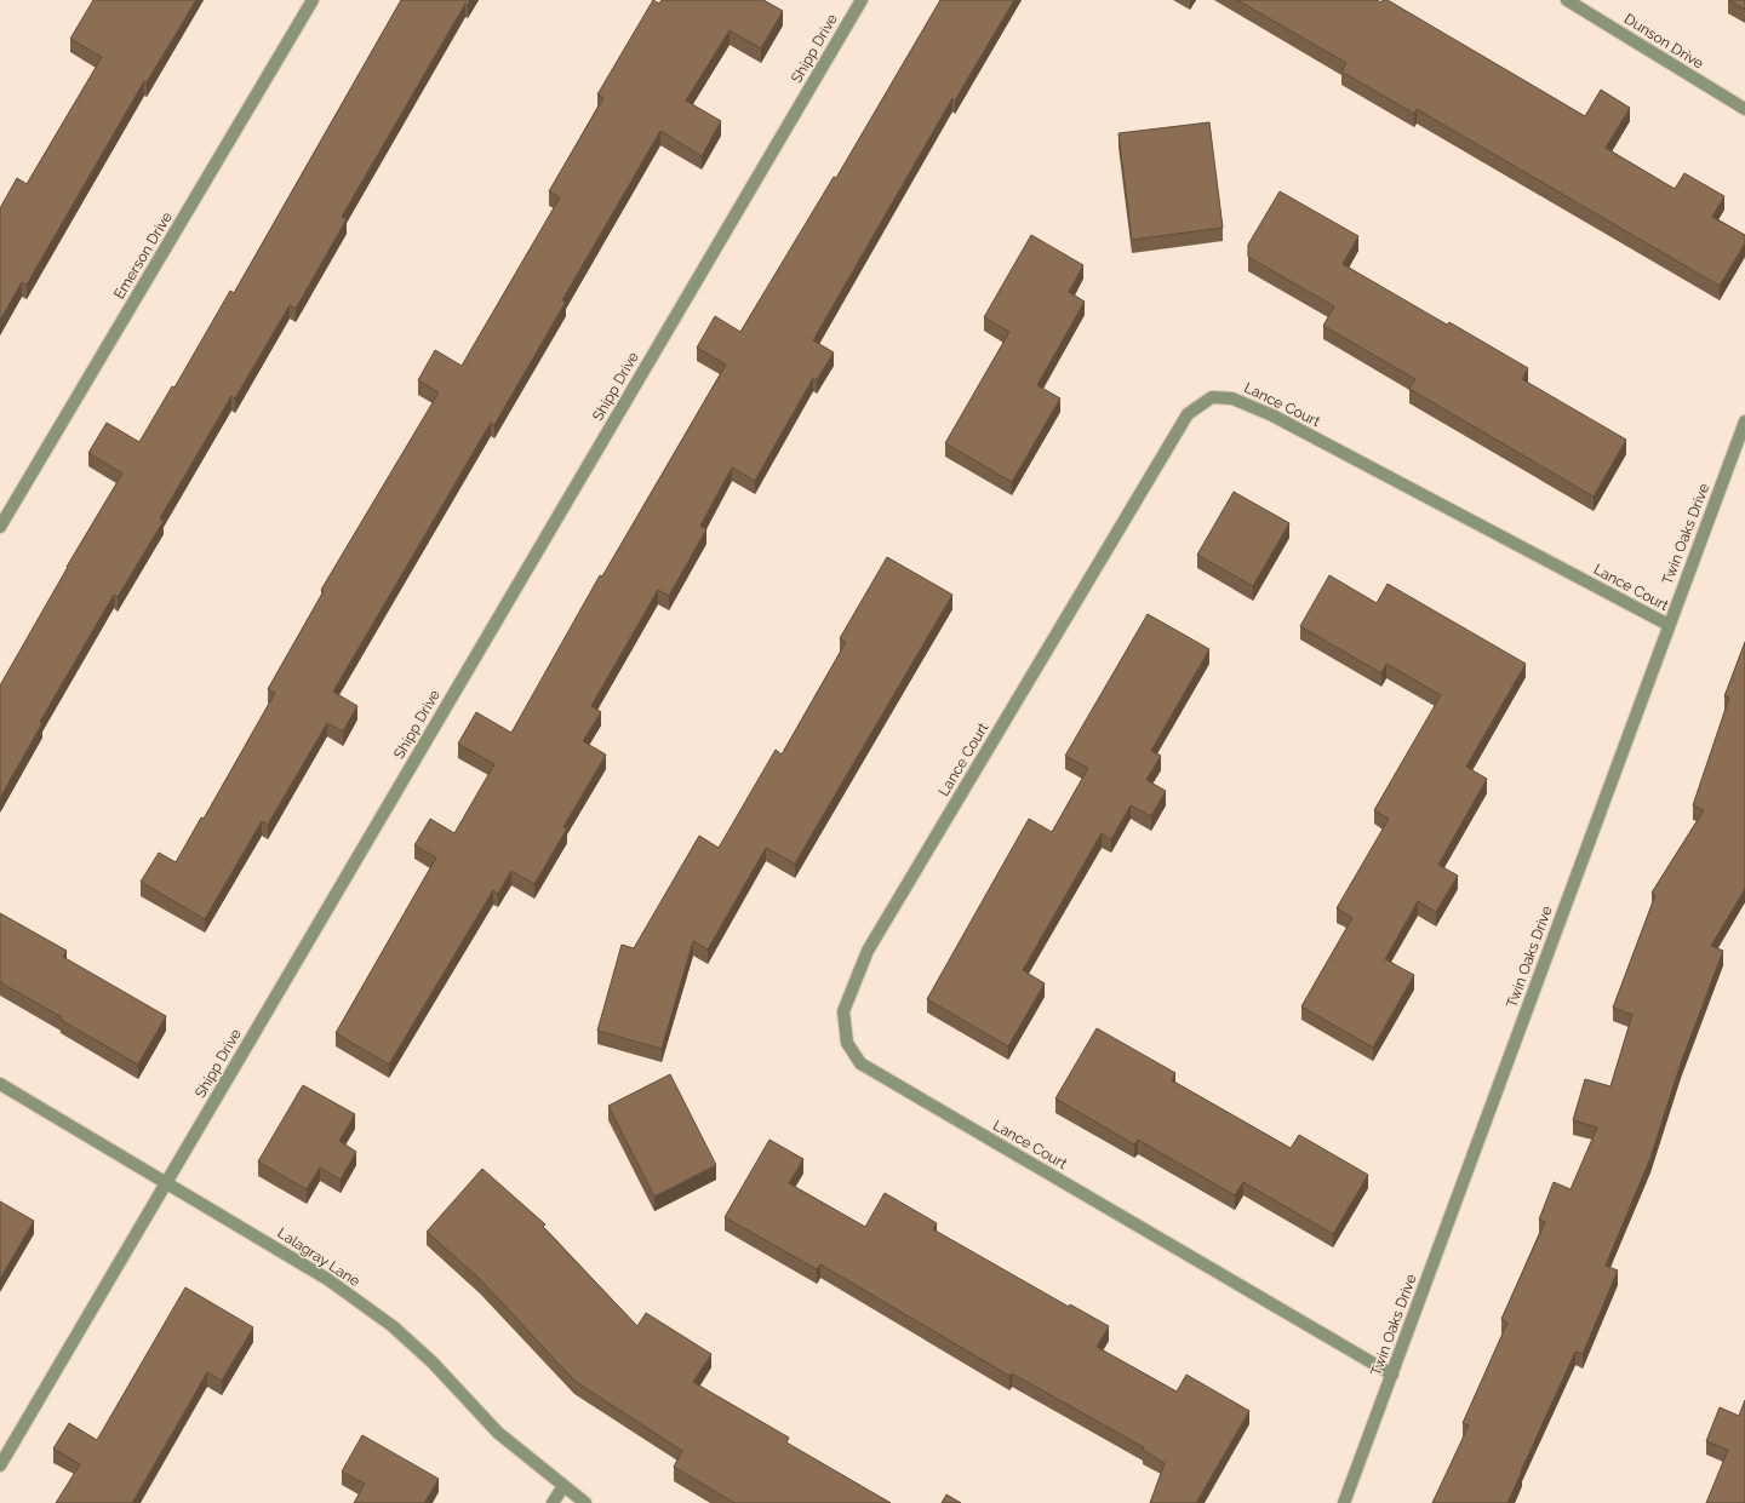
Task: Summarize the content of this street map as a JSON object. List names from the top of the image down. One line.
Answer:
{"streets":{"street":["Dunson Drive","Shipp Drive","Emerson Drive","Lance Court","Twin Oaks Drive","Lalagray Lane"]},"crossings":[["Shipp Drive","Lalagray Lane"],["Lance Court","Twin Oaks Drive"]]}
